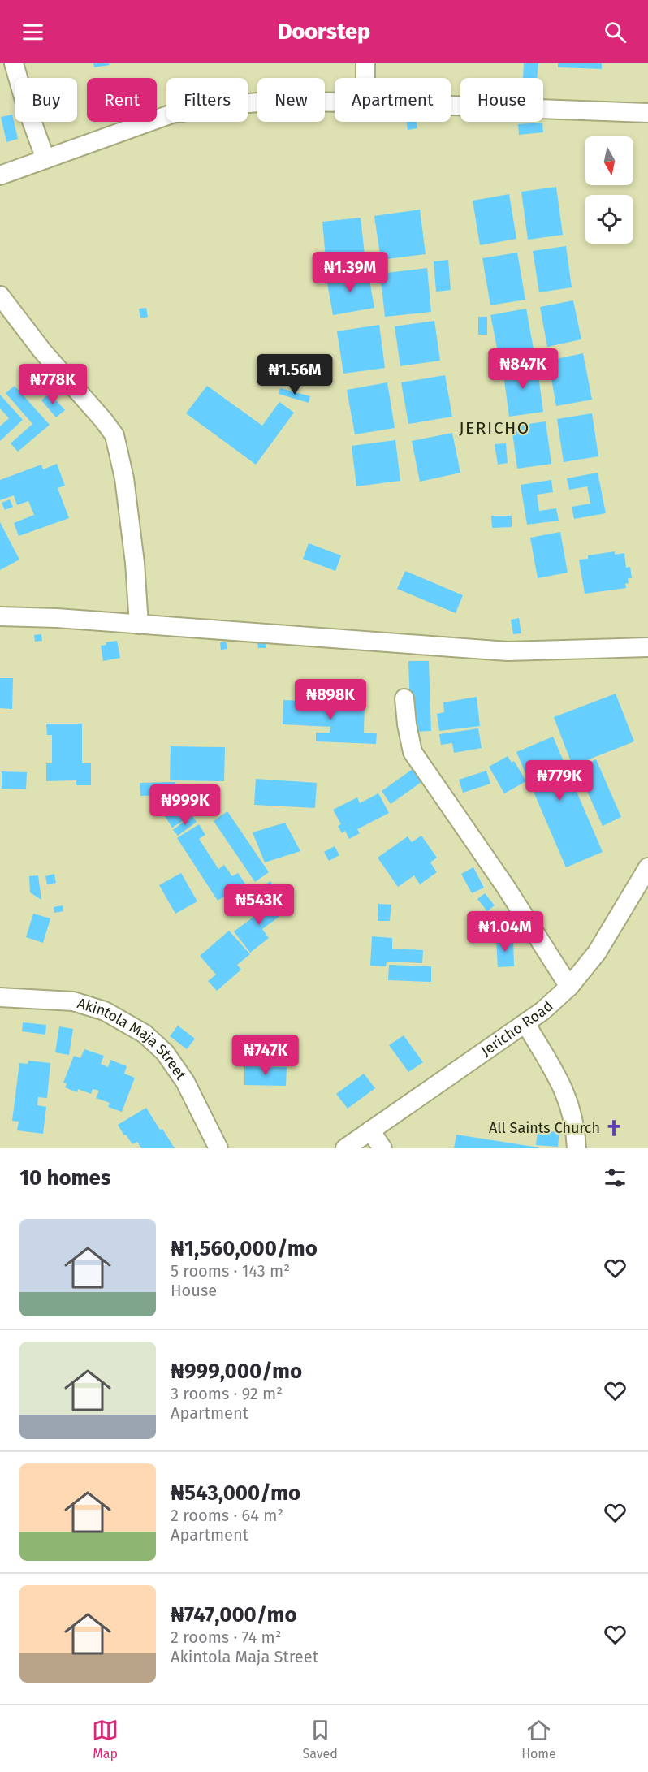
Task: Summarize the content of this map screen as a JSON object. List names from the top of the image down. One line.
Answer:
{"streets":{"street":["Jericho Road","Akintola Maja Street"]},"districts":["JERICHO"],"places":{"church":["All Saints Church"]},"north":"bottom","page":{"header":"Doorstep","chip":["Buy","Rent","Filters","New","Apartment","House"],"price":["₦1.39M","₦847K","₦1.56M","₦778K","₦898K","₦779K","₦999K","₦543K","₦1.04M","₦747K"],"heading":"10 homes","list":[{"name":"₦1,560,000/mo","note":"5 rooms · 143 m² · House"},{"name":"₦999,000/mo","note":"3 rooms · 92 m² · Apartment"},{"name":"₦543,000/mo","note":"2 rooms · 64 m² · Apartment"},{"name":"₦747,000/mo","note":"2 rooms · 74 m² · Akintola Maja Street"}],"tabs":["Map","Saved","Home"]}}
